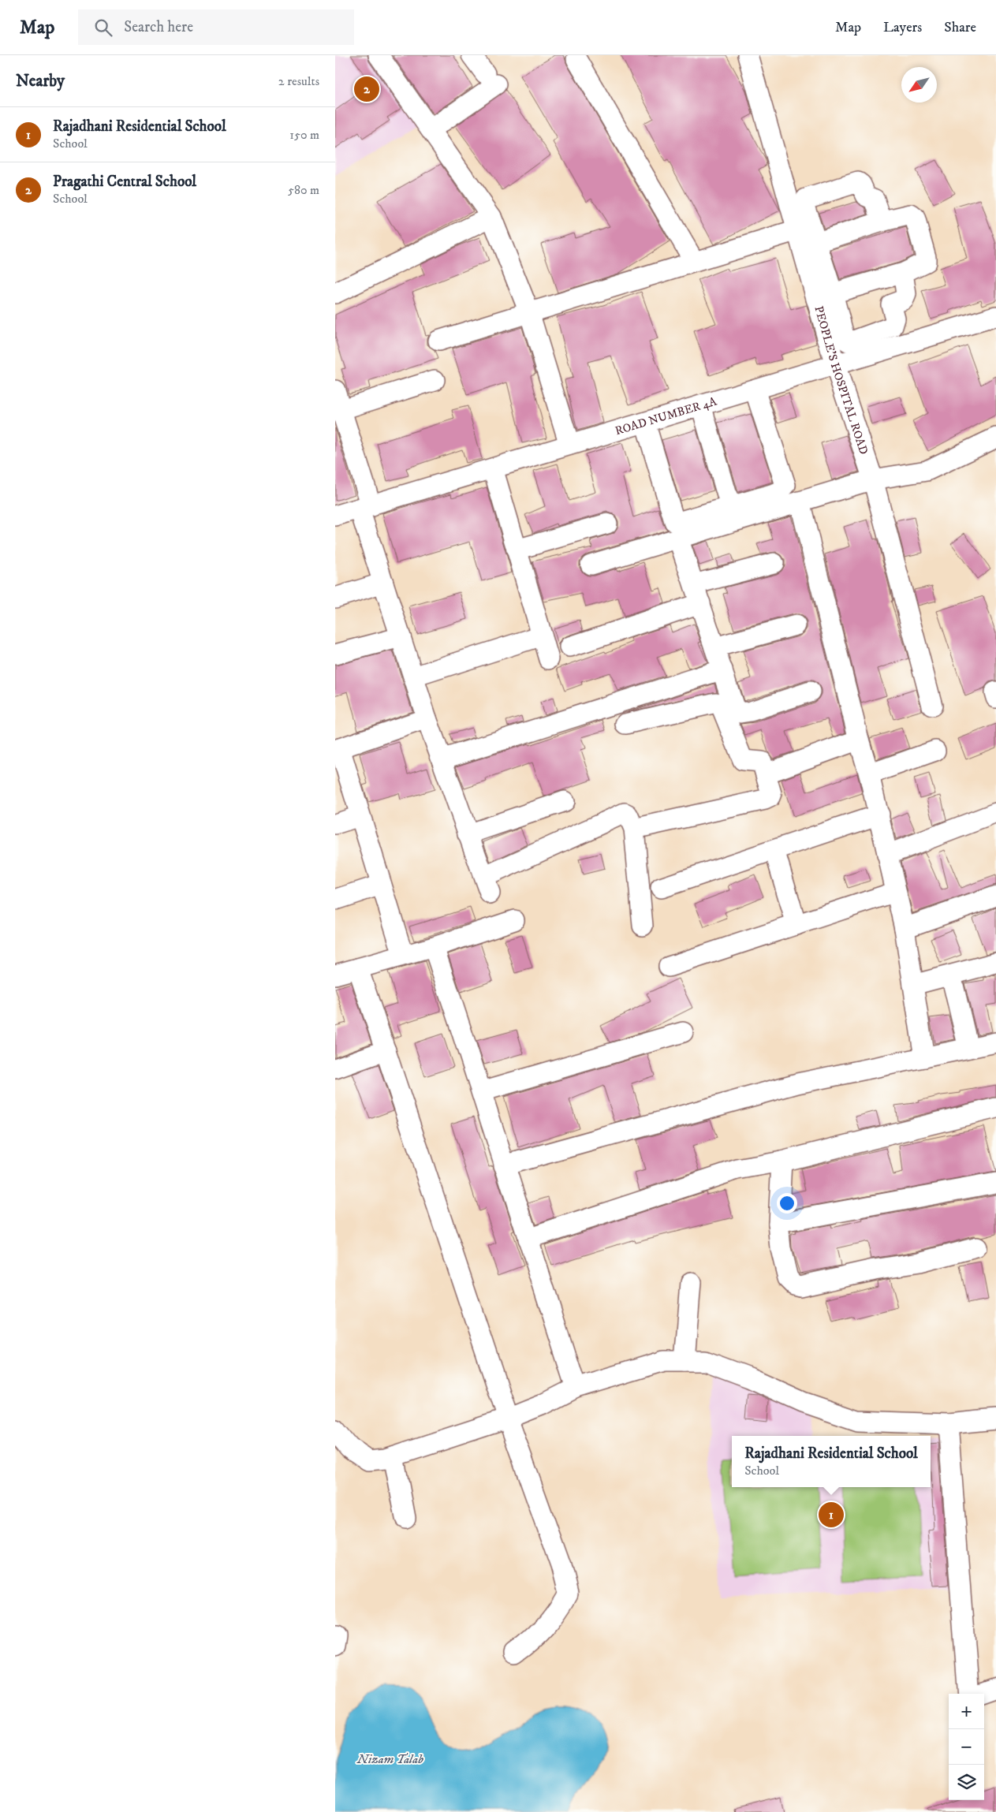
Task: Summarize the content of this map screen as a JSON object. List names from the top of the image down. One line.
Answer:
{"streets":{"street":["PEOPLE'S HOSPITAL ROAD","ROAD NUMBER 4A"]},"crossings":[["PEOPLE'S HOSPITAL ROAD","ROAD NUMBER 4A"]],"water":["Nizam Talab"],"north":"bottom left","page":{"header":"Map","search":"Search here","nav":["Map","Layers","Share"],"heading":["Nearby","2 results"],"pins":["2","1"],"list":[{"mark":"1","name":"Rajadhani Residential School","note":"School","value":"150 m"},{"mark":"2","name":"Pragathi Central School","note":"School","value":"580 m"}],"popup":["Rajadhani Residential School","School"],"map_buttons":["+","−"]}}
